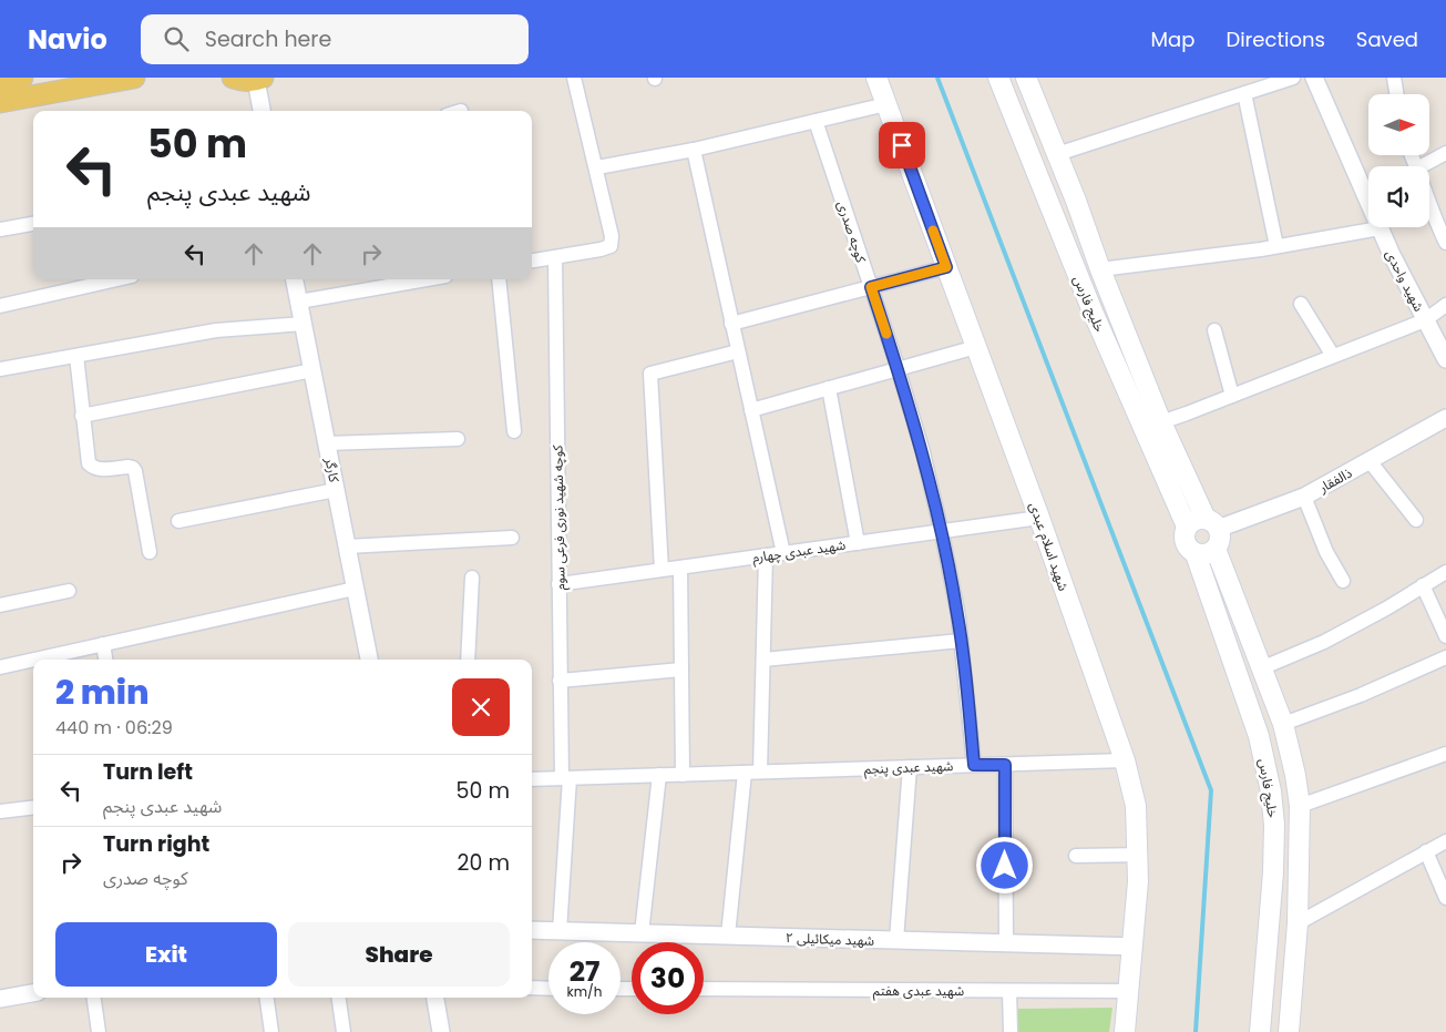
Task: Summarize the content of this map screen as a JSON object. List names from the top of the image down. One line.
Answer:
{"streets":{"main road":["خلیج فارس","شهید اسلام عبدی"],"street":["کوچه صدری","شهید واحدی","کارگر","ذالفقار","کوچه شهید نوری فرعی سوم","شهید عبدی چهارم","شهید عبدی پنجم","شهید میکائیلی ۲","شهید عبدی هفتم"]},"crossings":[["کوچه صدری","شهید عبدی چهارم"],["کوچه صدری","شهید عبدی پنجم"],["خلیج فارس","ذالفقار"],["کوچه شهید نوری فرعی سوم","شهید عبدی چهارم"],["کوچه شهید نوری فرعی سوم","شهید عبدی پنجم"],["کوچه شهید نوری فرعی سوم","شهید میکائیلی ۲"],["شهید اسلام عبدی","شهید عبدی چهارم"],["شهید اسلام عبدی","شهید عبدی پنجم"],["شهید اسلام عبدی","شهید میکائیلی ۲"],["شهید اسلام عبدی","شهید عبدی هفتم"]],"north":"right","page":{"header":"Navio","search":"Search here","nav":["Map","Directions","Saved"],"turn":["50 m","شهید عبدی پنجم"],"heading":["2 min","440 m · 06:29"],"list":[{"name":"Turn left","note":"شهید عبدی پنجم","value":"50 m"},{"name":"Turn right","note":"کوچه صدری","value":"20 m"}],"buttons":["Exit","Share"],"speed":"27 km/h","limit":"30"}}
